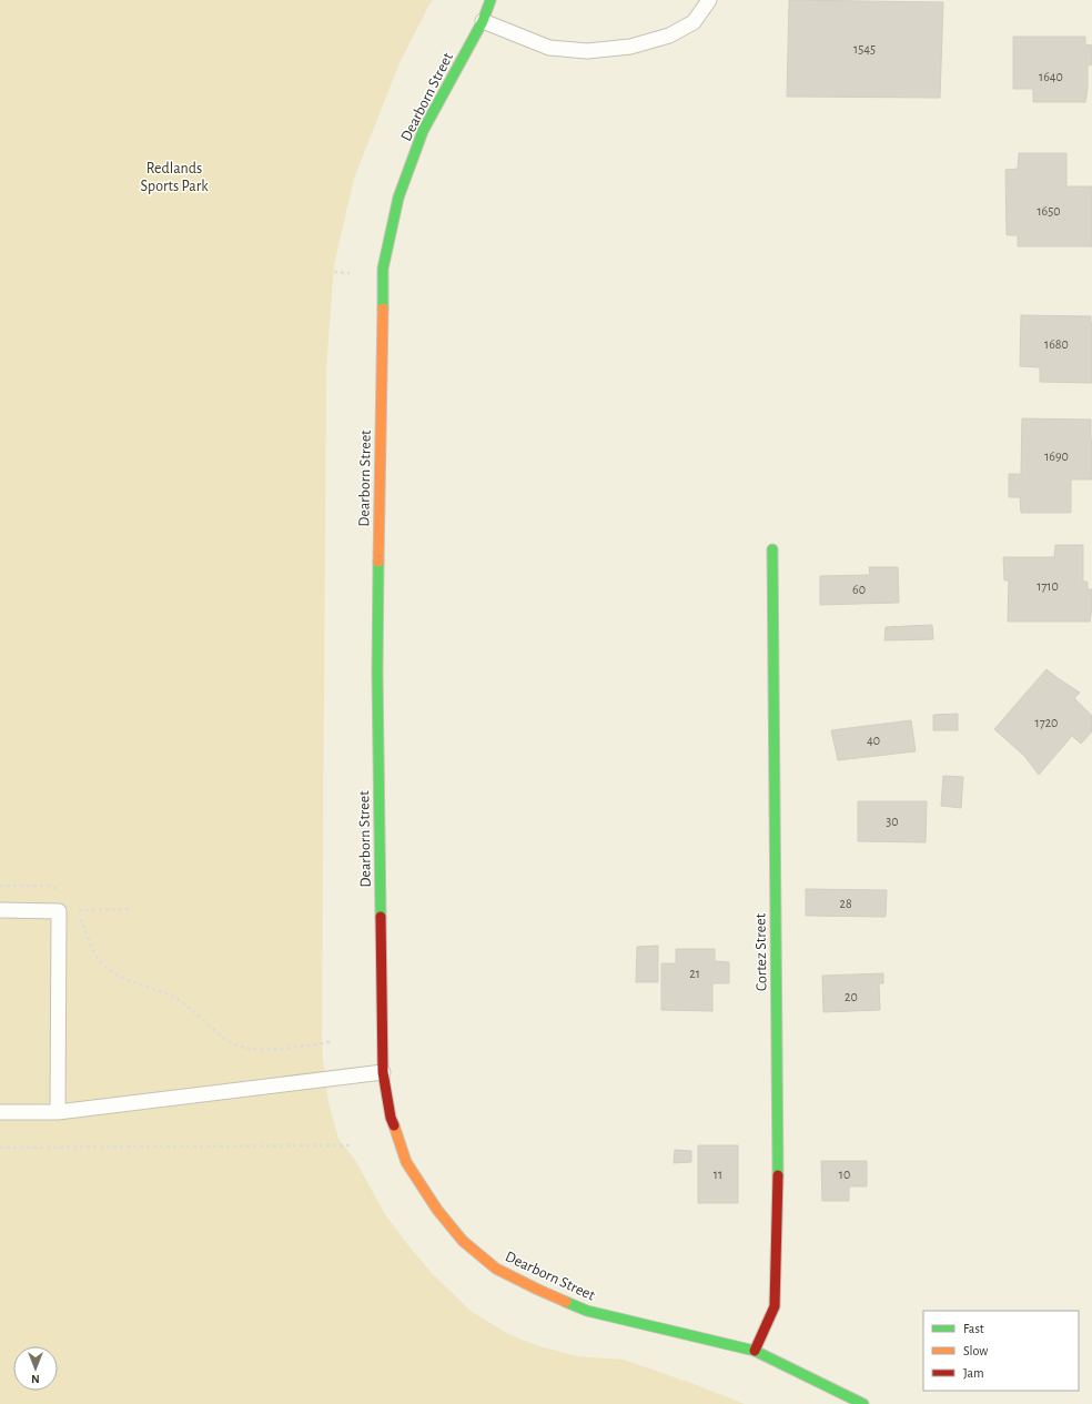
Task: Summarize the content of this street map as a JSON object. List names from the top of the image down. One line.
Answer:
{"streets":{"street":["Dearborn Street","Cortez Street"]},"crossings":[["Dearborn Street","Cortez Street"]],"parks":["Redlands Sports Park"],"house_numbers":["1545","1640","1650","1680","1690","1710","60","1720","40","30","28","21","20","11","10"],"legend":["Fast","Slow","Jam"],"north":"bottom"}
